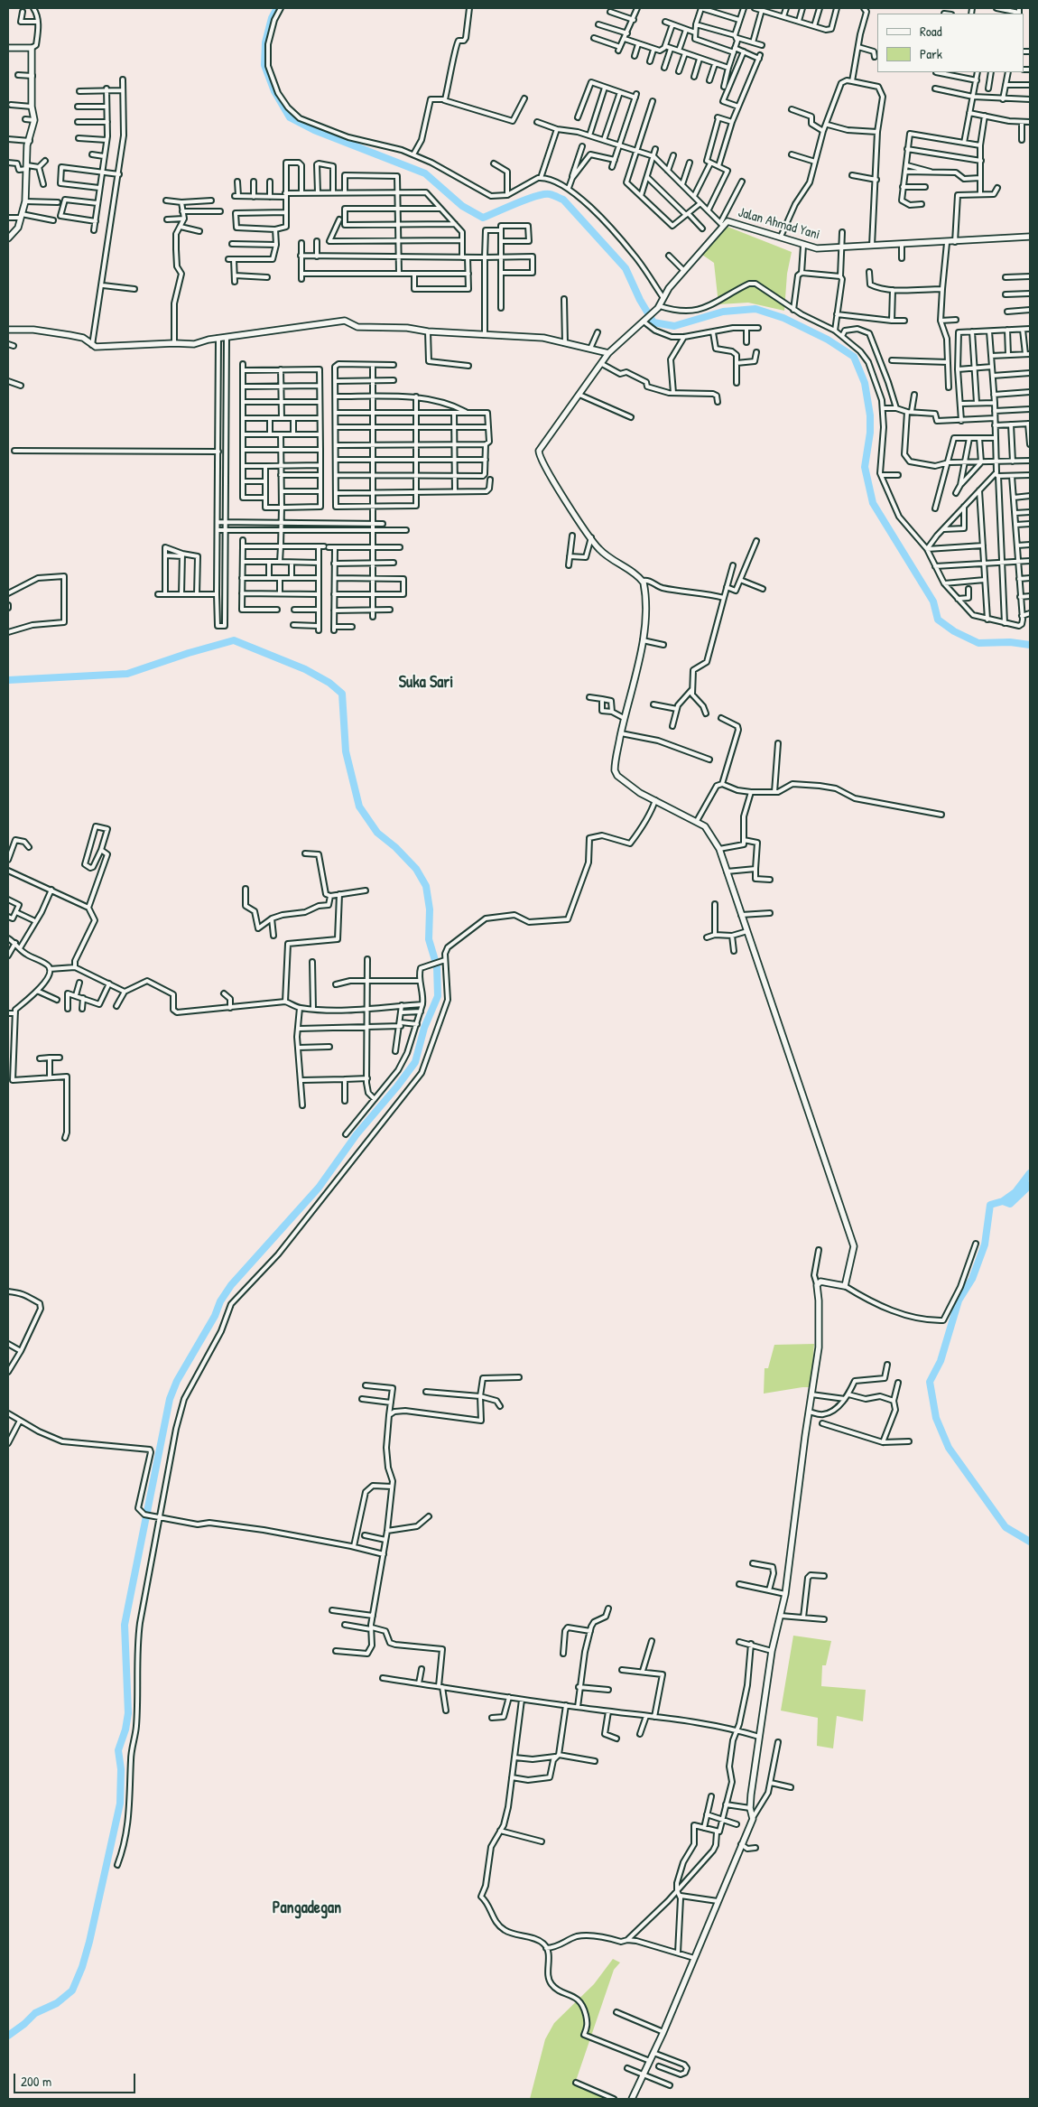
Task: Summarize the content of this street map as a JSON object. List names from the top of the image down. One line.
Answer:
{"streets":{"street":["Jalan Ahmad Yani"]},"districts":["Suka Sari","Pangadegan"],"legend":["Road","Park"],"scale_bar":"200 m"}
